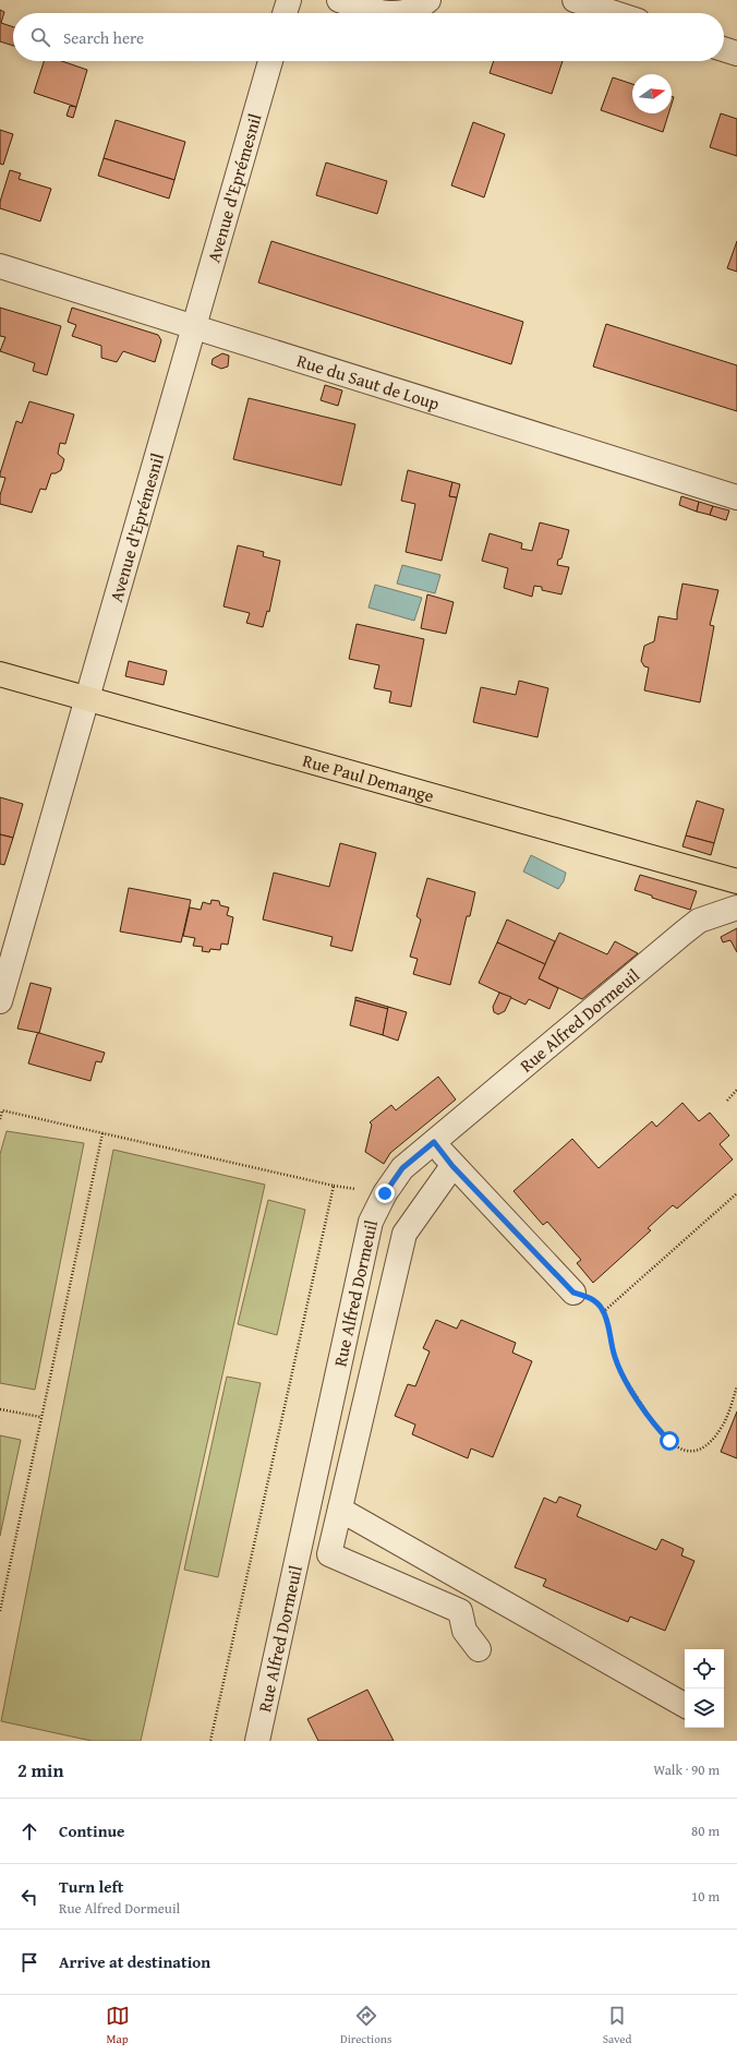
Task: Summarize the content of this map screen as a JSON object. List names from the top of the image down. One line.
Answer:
{"streets":{"main road":["Rue Paul Demange"],"street":["Avenue d'Eprémesnil","Rue du Saut de Loup","Rue Alfred Dormeuil"]},"crossings":[["Avenue d'Eprémesnil","Rue du Saut de Loup"],["Avenue d'Eprémesnil","Rue Paul Demange"]],"north":"right","page":{"search":"Search here","heading":["2 min","Walk · 90 m"],"list":[["Continue","80 m"],["Turn left","Rue Alfred Dormeuil","10 m"],"Arrive at destination"],"nav":["Map","Directions","Saved"]}}
